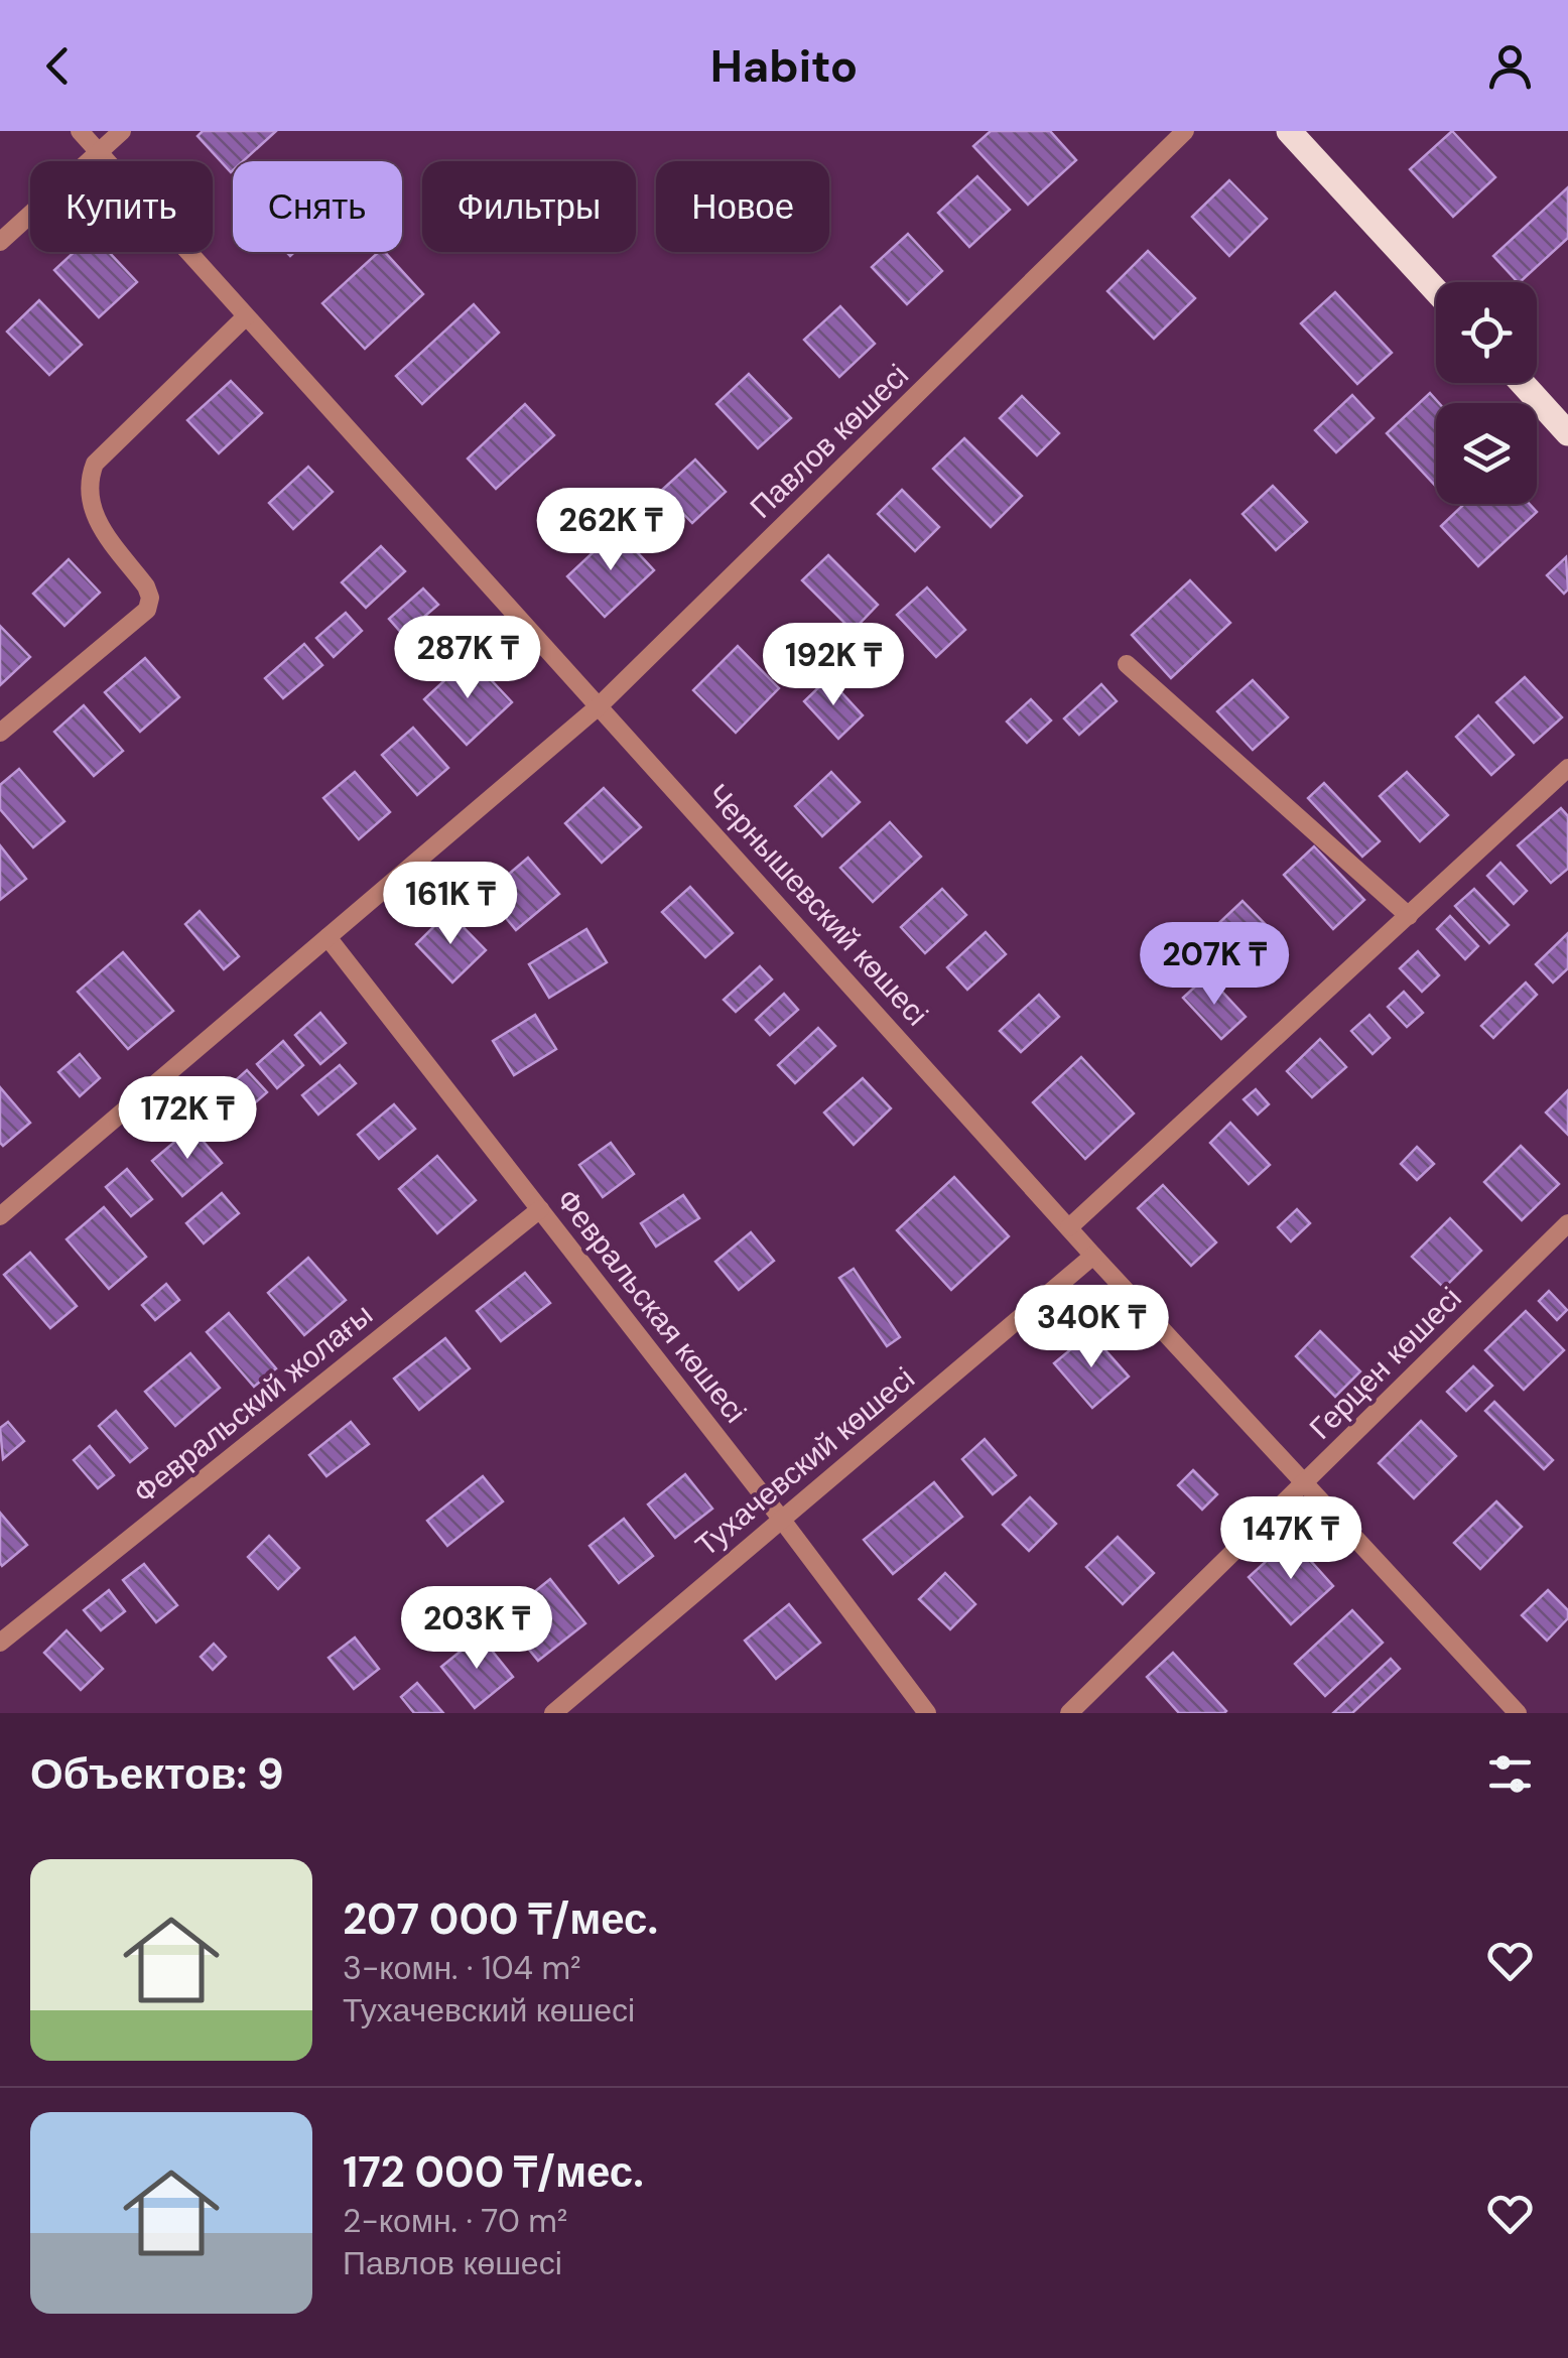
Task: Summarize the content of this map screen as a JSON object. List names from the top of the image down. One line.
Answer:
{"streets":{"street":["Павлов көшесі","Чернышевский көшесі","Февральская көшесі","Герцен көшесі","Февральский жолағы","Тухачевский көшесі"]},"crossings":[["Павлов көшесі","Чернышевский көшесі"],["Павлов көшесі","Февральская көшесі"],["Чернышевский көшесі","Герцен көшесі"],["Чернышевский көшесі","Тухачевский көшесі"],["Февральская көшесі","Февральский жолағы"],["Февральская көшесі","Тухачевский көшесі"]],"page":{"header":"Habito","chip":["Купить","Снять","Фильтры","Новое"],"price":["262K ₸","287K ₸","192K ₸","161K ₸","207K ₸","172K ₸","340K ₸","147K ₸","203K ₸"],"heading":"Объектов: 9","list":[{"name":"207 000 ₸/мес.","note":"3-комн. · 104 m² · Тухачевский көшесі"},{"name":"172 000 ₸/мес.","note":"2-комн. · 70 m² · Павлов көшесі"}]}}
